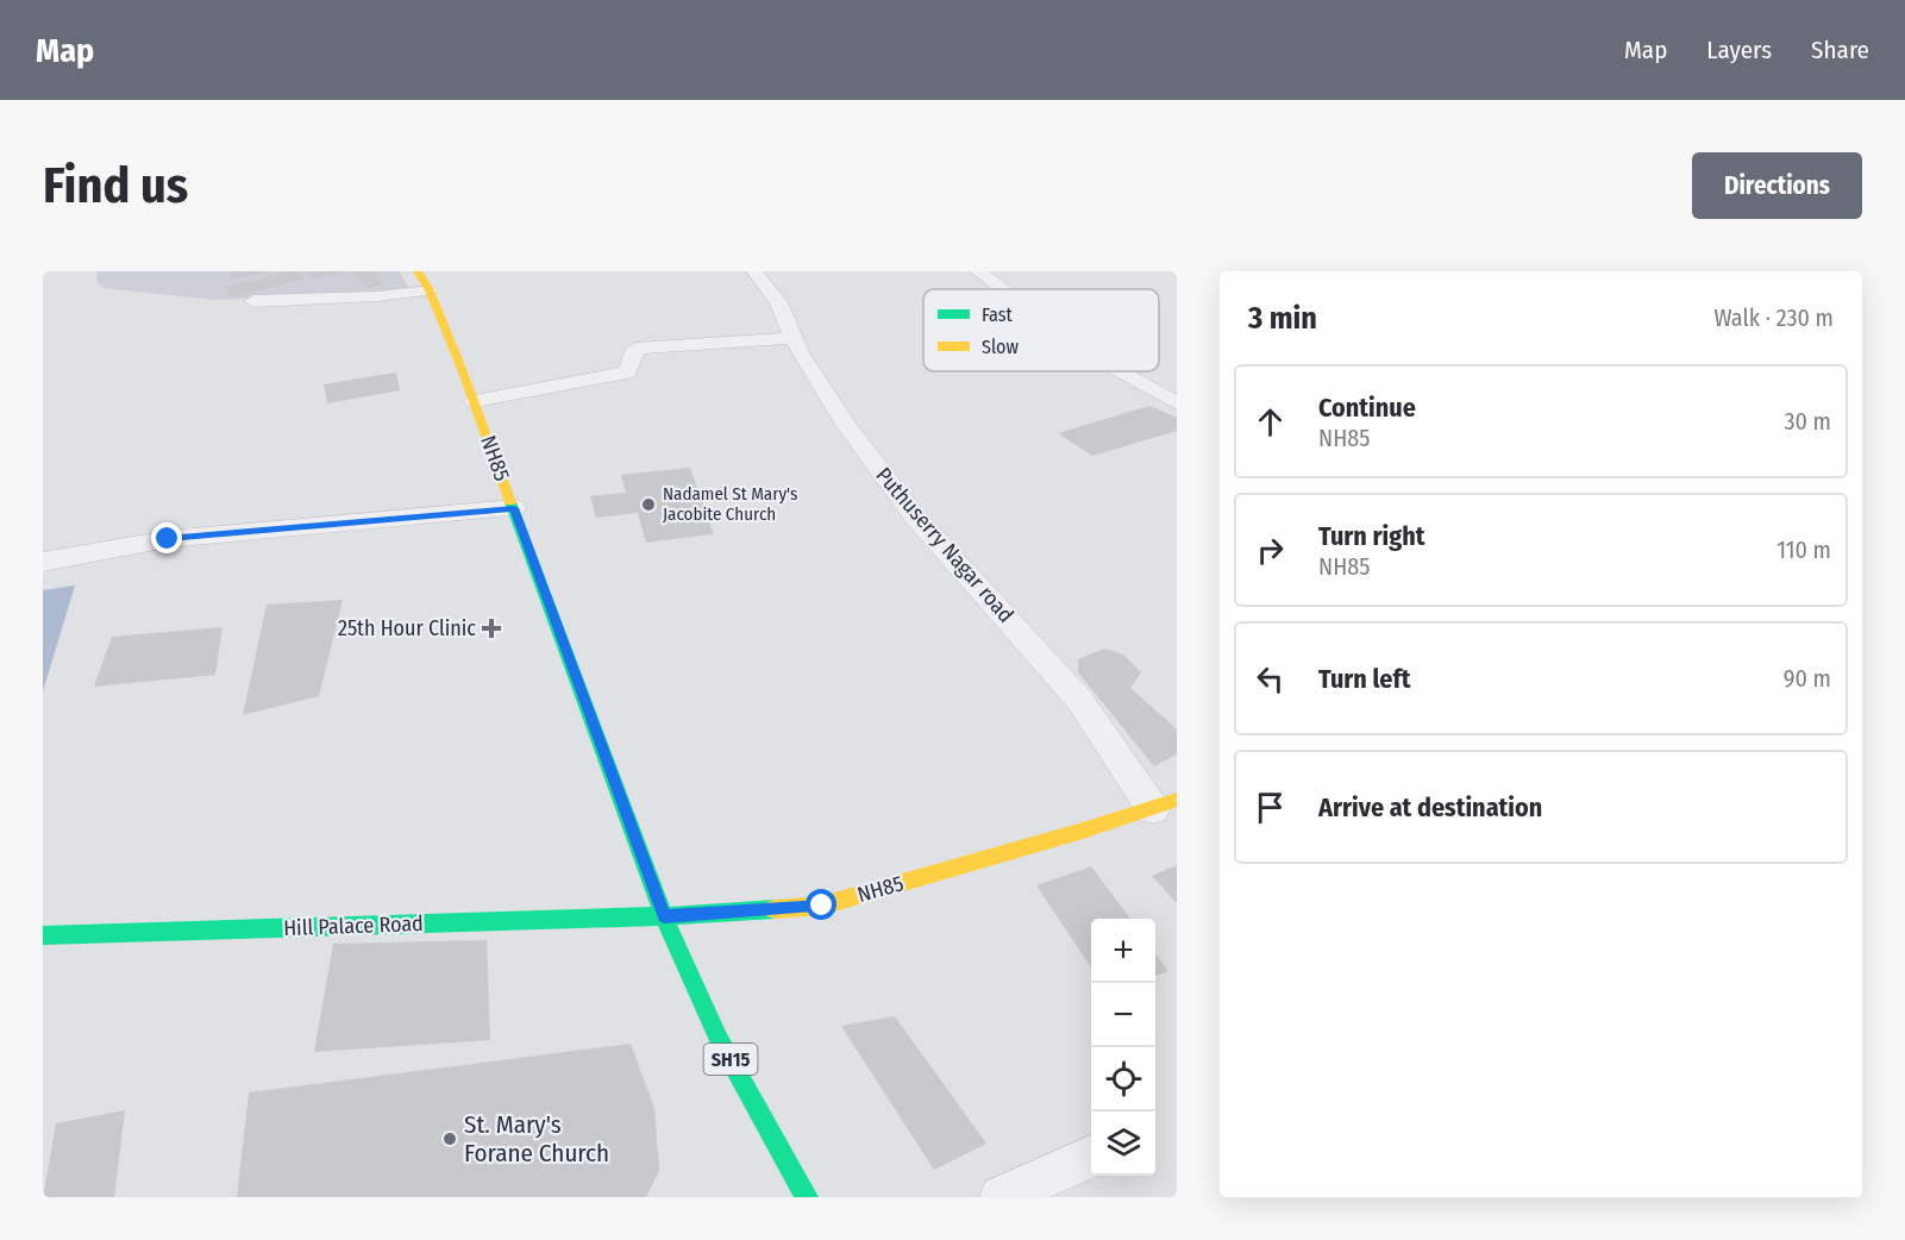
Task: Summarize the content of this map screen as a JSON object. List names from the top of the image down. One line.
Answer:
{"streets":{"main road":["NH85","Hill Palace Road","SH15"],"street":["Puthuserry Nagar road"]},"crossings":[["NH85","Puthuserry Nagar road"],["NH85","Hill Palace Road"],["NH85","SH15"],["Hill Palace Road","SH15"]],"places":{"other":["Nadamel St Mary's Jacobite Church","St. Mary's Forane Church"],"health":["25th Hour Clinic"]},"legend":["Fast","Slow"],"page":{"header":"Map","nav":["Map","Layers","Share"],"buttons":"Directions","title":"Find us","heading":["3 min","Walk · 230 m"],"list":[["Continue","NH85","30 m"],["Turn right","NH85","110 m"],["Turn left","90 m"],"Arrive at destination"],"map_buttons":["+","−"]}}
